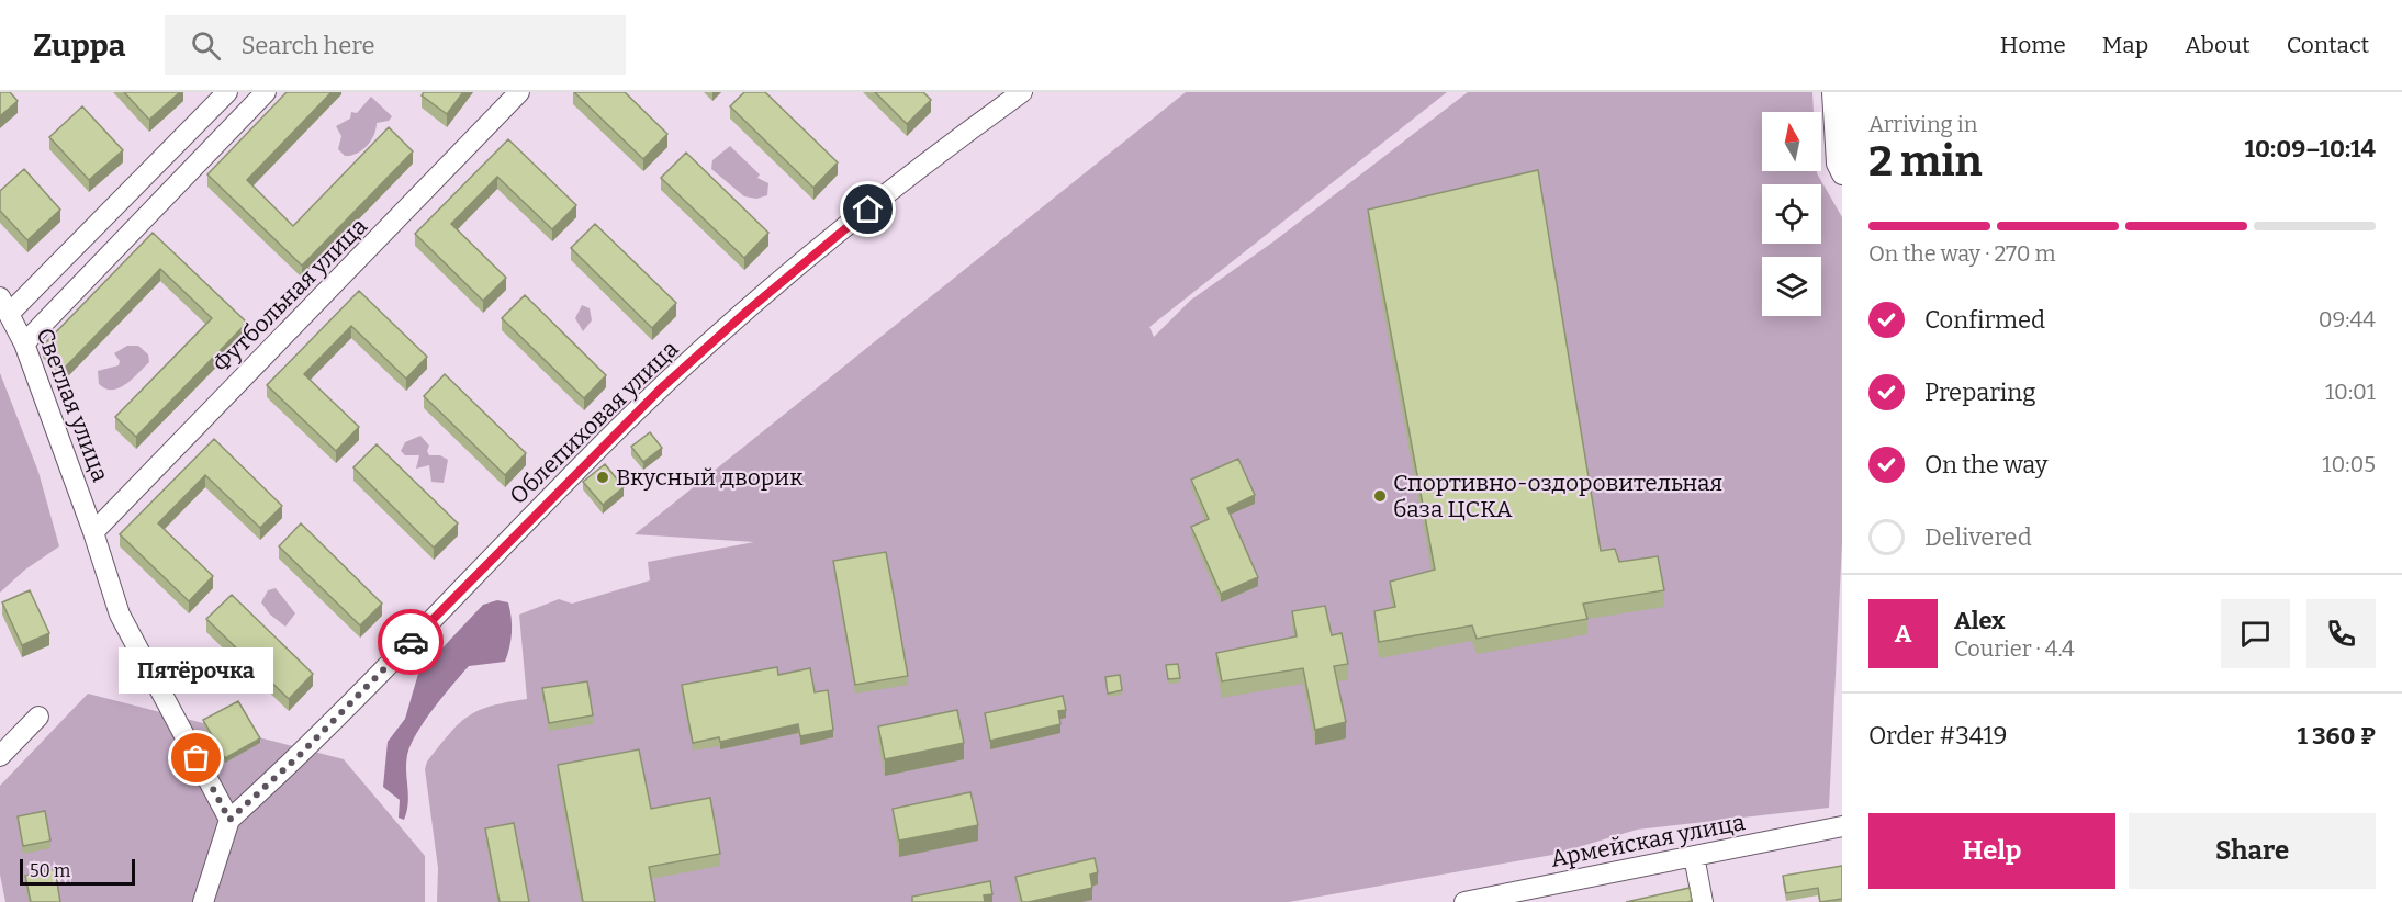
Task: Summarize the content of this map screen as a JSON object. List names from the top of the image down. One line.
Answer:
{"streets":{"street":["Футбольная улица","Светлая улица","Облепиховая улица","Армейская улица"]},"crossings":[["Футбольная улица","Светлая улица"],["Светлая улица","Облепиховая улица"]],"places":["Вкусный дворик","Спортивно-оздоровительная база ЦСКА","Пятёрочка"],"scale_bar":"50 m","north":"top","page":{"header":"Zuppa","search":"Search here","nav":["Home","Map","About","Contact"],"heading":["2 min","Arriving in","10:09–10:14"],"panel":["Alex","Courier · 4.4","Order #3419","1 360 ₽"],"bar":"On the way · 270 m","list":[["Confirmed","09:44"],["Preparing","10:01"],["On the way","10:05"],"Delivered"],"round":"A","bubble":"Пятёрочка","buttons":["Help","Share"],"scale":"50 m"}}
